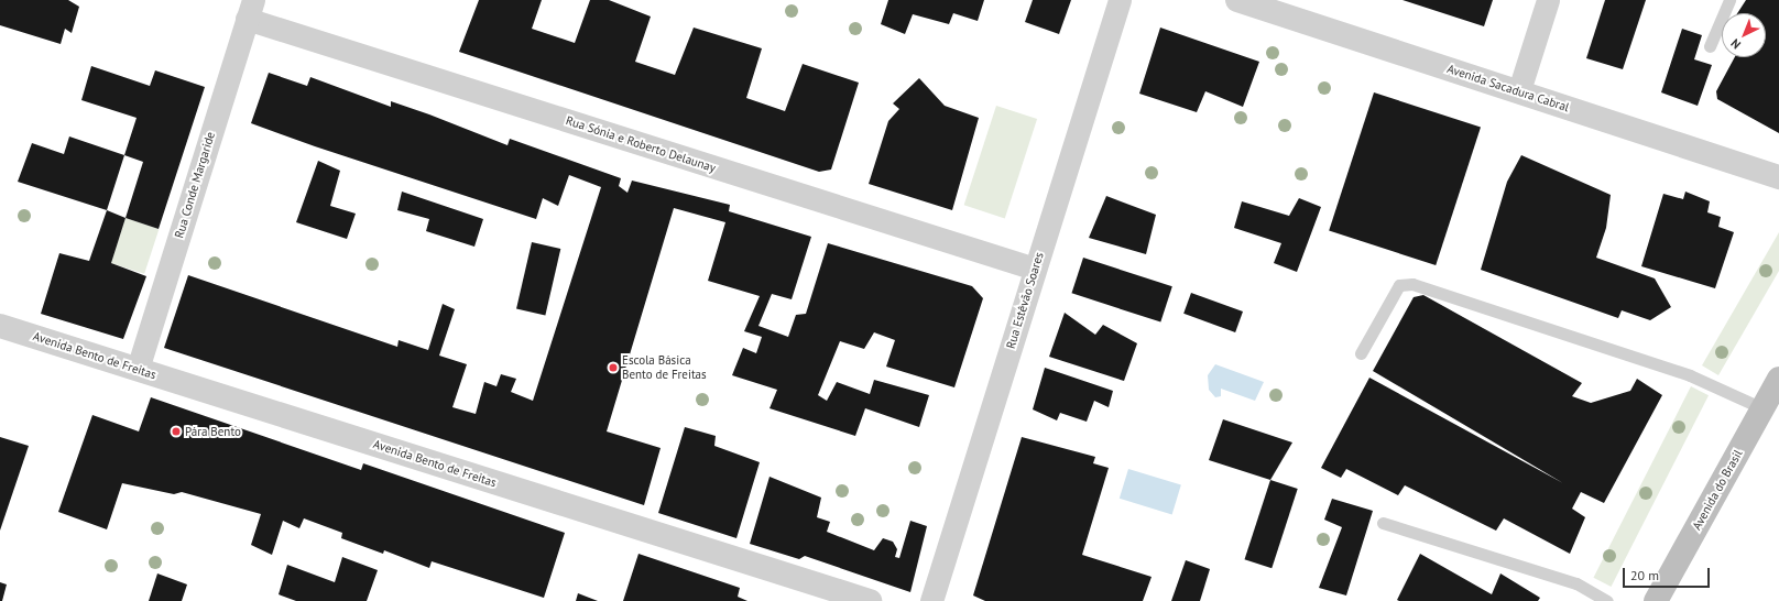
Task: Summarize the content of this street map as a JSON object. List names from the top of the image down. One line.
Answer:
{"streets":{"main road":["Avenida do Brasil"],"street":["Avenida Sacadura Cabral","Rua Sónia e Roberto Delaunay","Rua Conde Margaride","Rua Estêvão Soares","Avenida Bento de Freitas"]},"crossings":[["Rua Sónia e Roberto Delaunay","Rua Conde Margaride"],["Rua Sónia e Roberto Delaunay","Rua Estêvão Soares"],["Rua Conde Margaride","Avenida Bento de Freitas"]],"places":["Escola Básica Bento de Freitas","Pára Bento"],"scale_bar":"20 m","north":"bottom left"}
